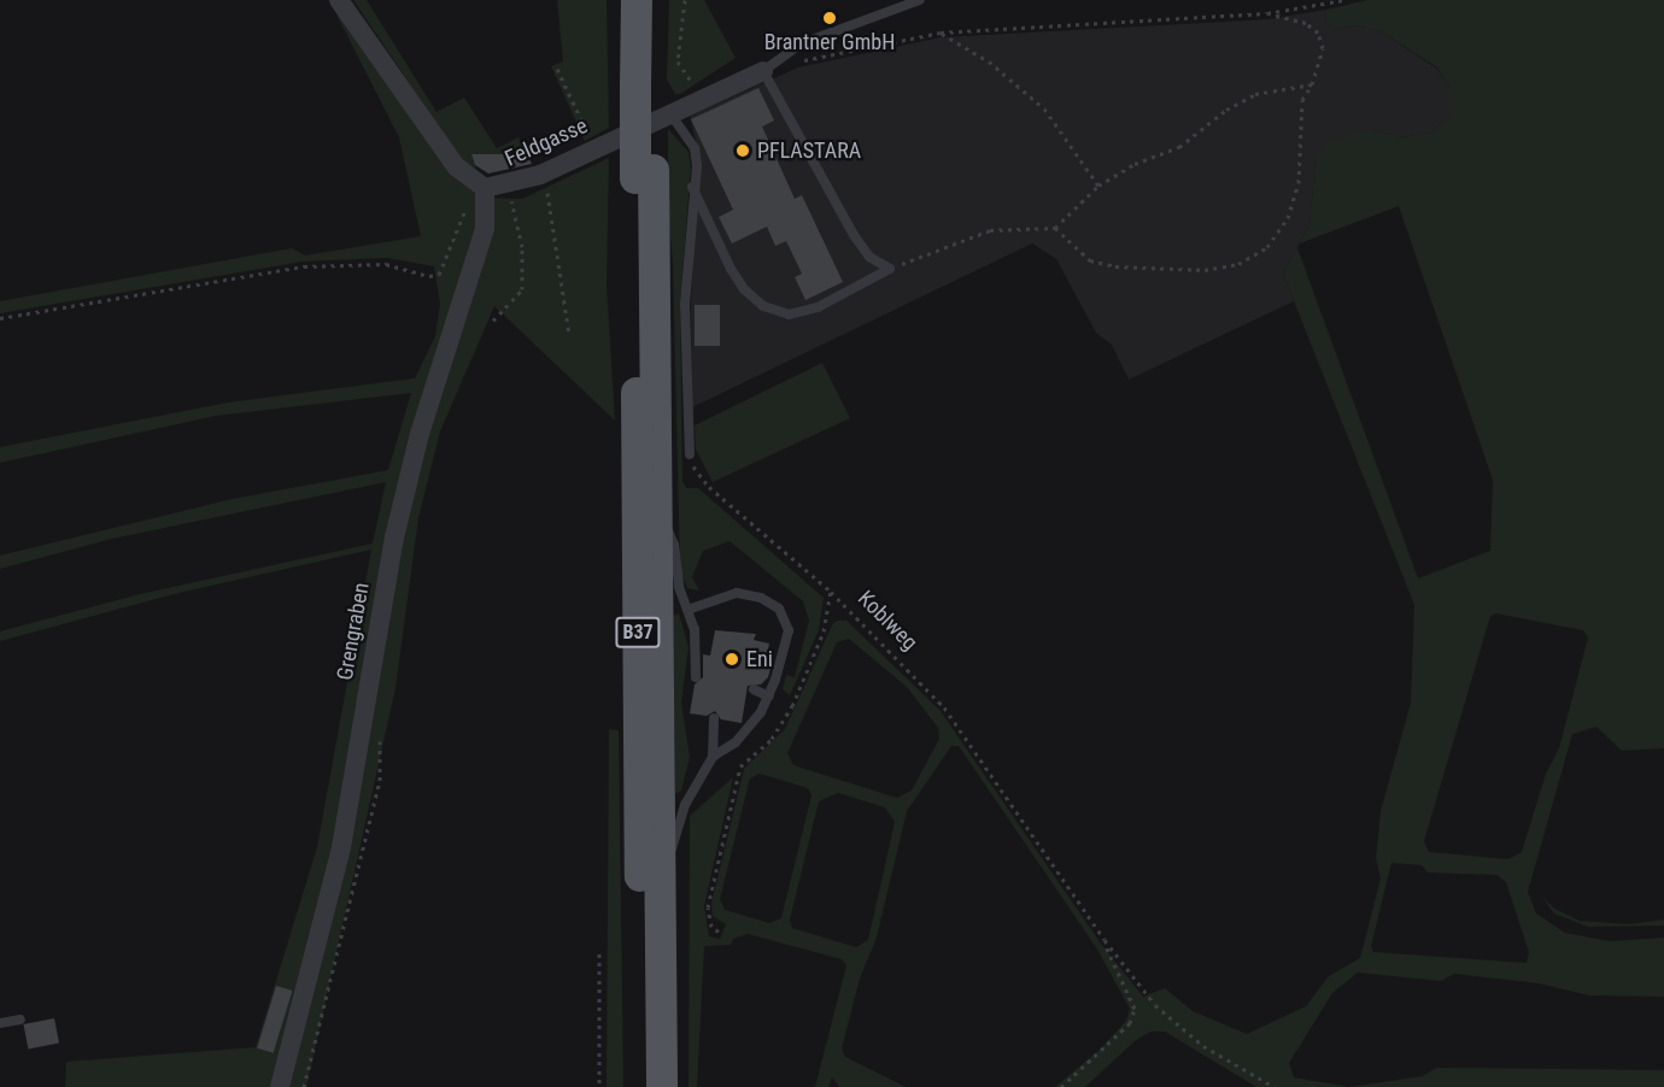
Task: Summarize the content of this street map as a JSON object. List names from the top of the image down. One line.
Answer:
{"streets":{"main road":["B37"],"street":["Feldgasse","Grengraben"],"path":["Koblweg"]},"crossings":[["Feldgasse","Grengraben"]],"places":["Brantner GmbH","PFLASTARA","Eni"]}
